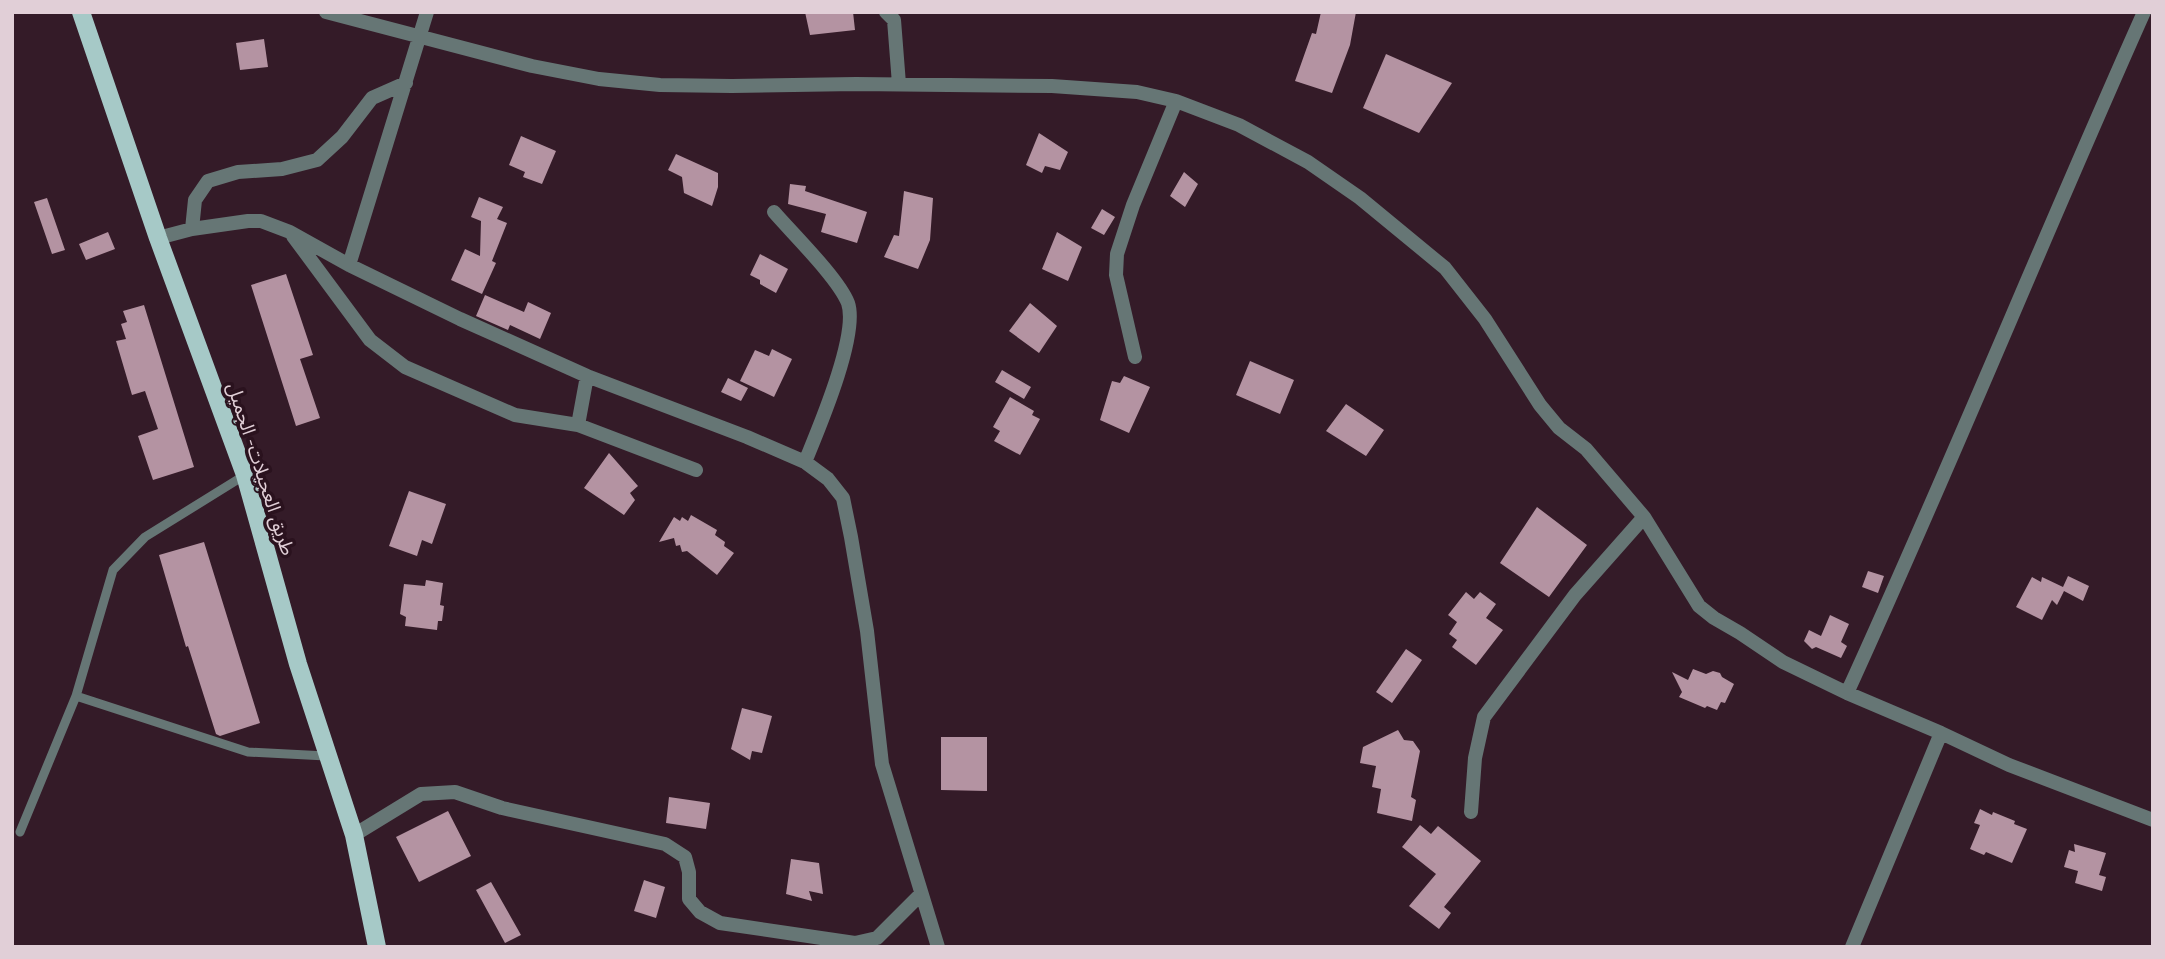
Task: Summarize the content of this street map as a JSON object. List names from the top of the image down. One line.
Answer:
{"streets":{"main road":["طريق العجيلات- الجميل"]}}
